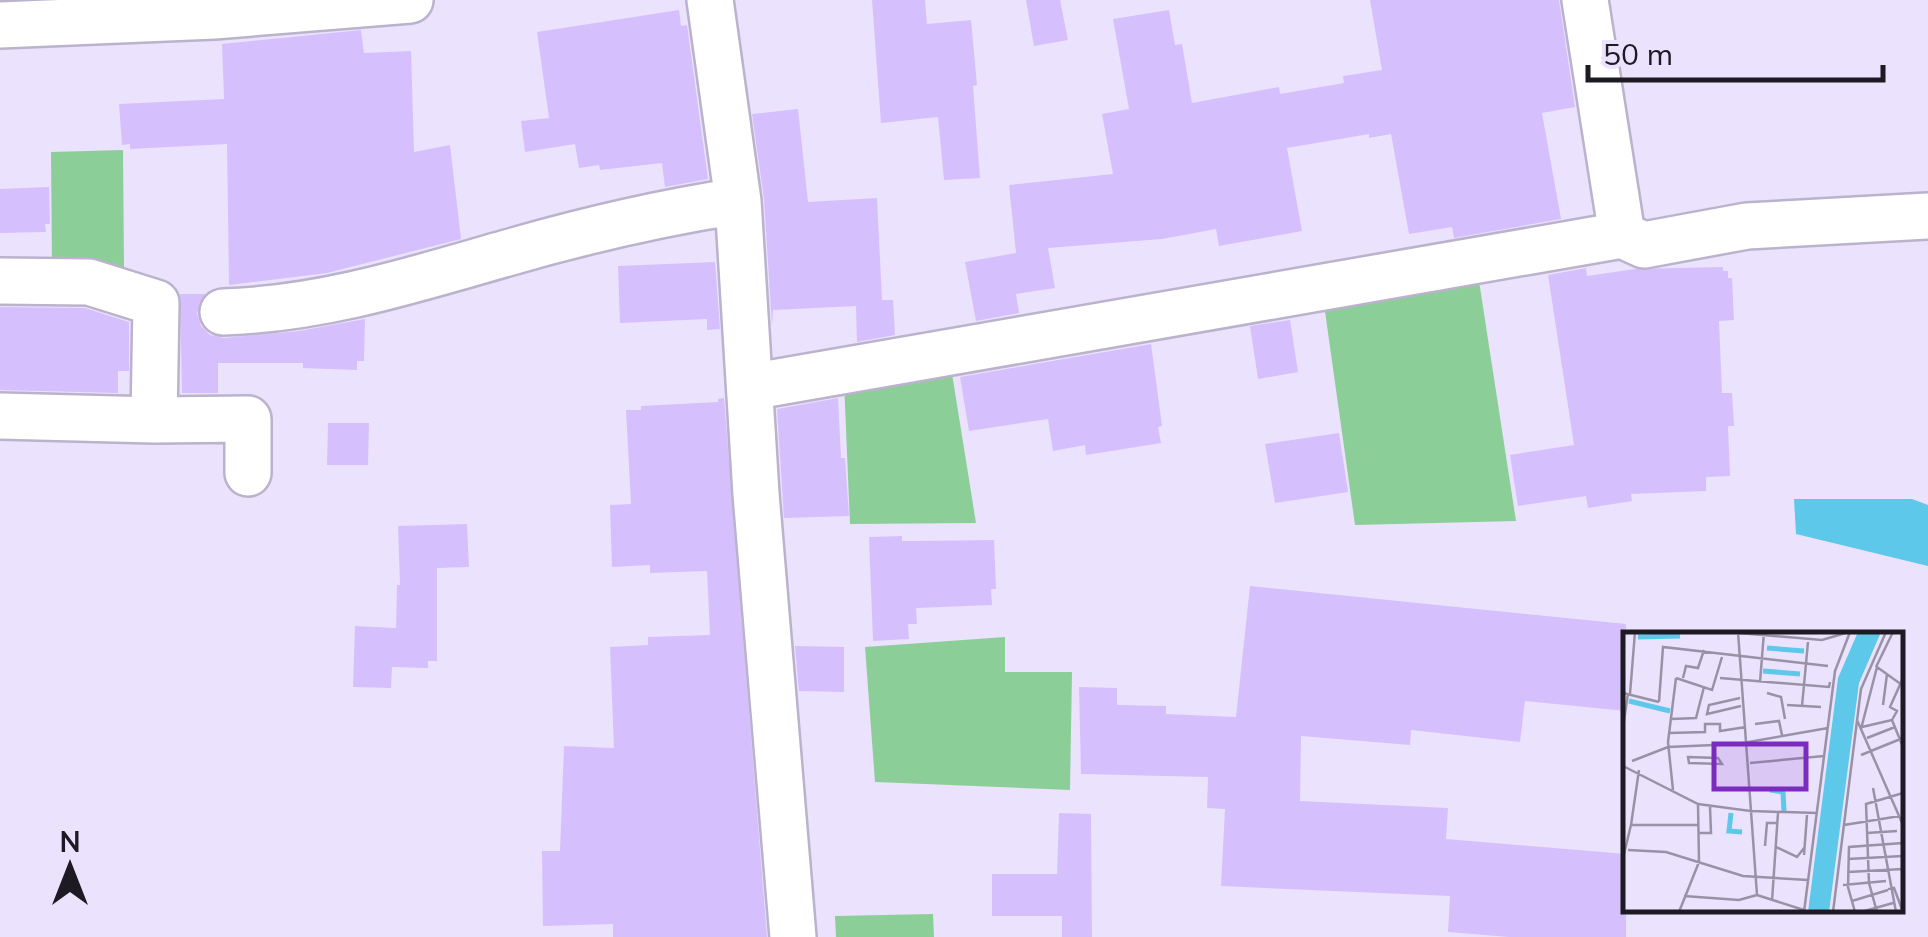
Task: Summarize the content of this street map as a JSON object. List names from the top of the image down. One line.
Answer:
{"scale_bar":"50 m","north":"top"}
